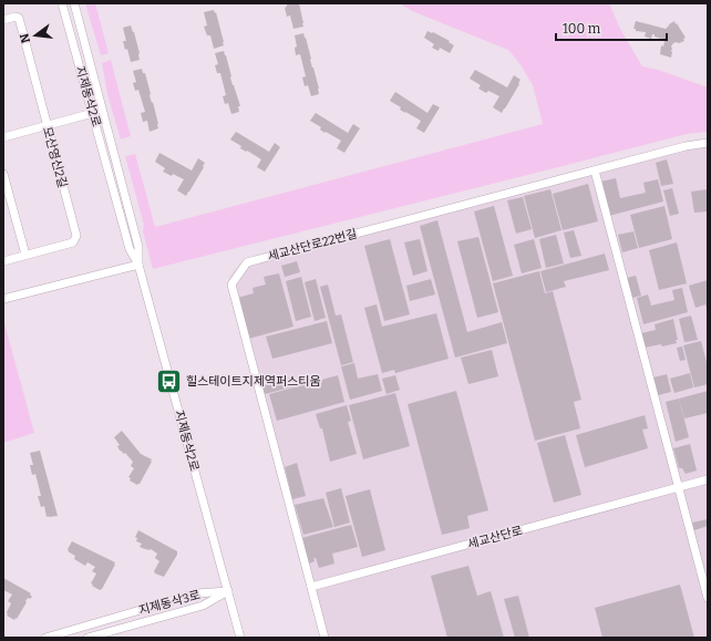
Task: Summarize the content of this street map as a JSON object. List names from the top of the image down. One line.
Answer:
{"streets":{"street":["지제동삭2로","모산영신2길","세교산단로22번길","세교산단로","지제동삭3로"]},"crossings":[["지제동삭2로","지제동삭3로"],["세교산단로22번길","세교산단로"]],"places":{"bus stop":["힐스테이트지제역퍼스티움"]},"scale_bar":"100 m","north":"left"}
